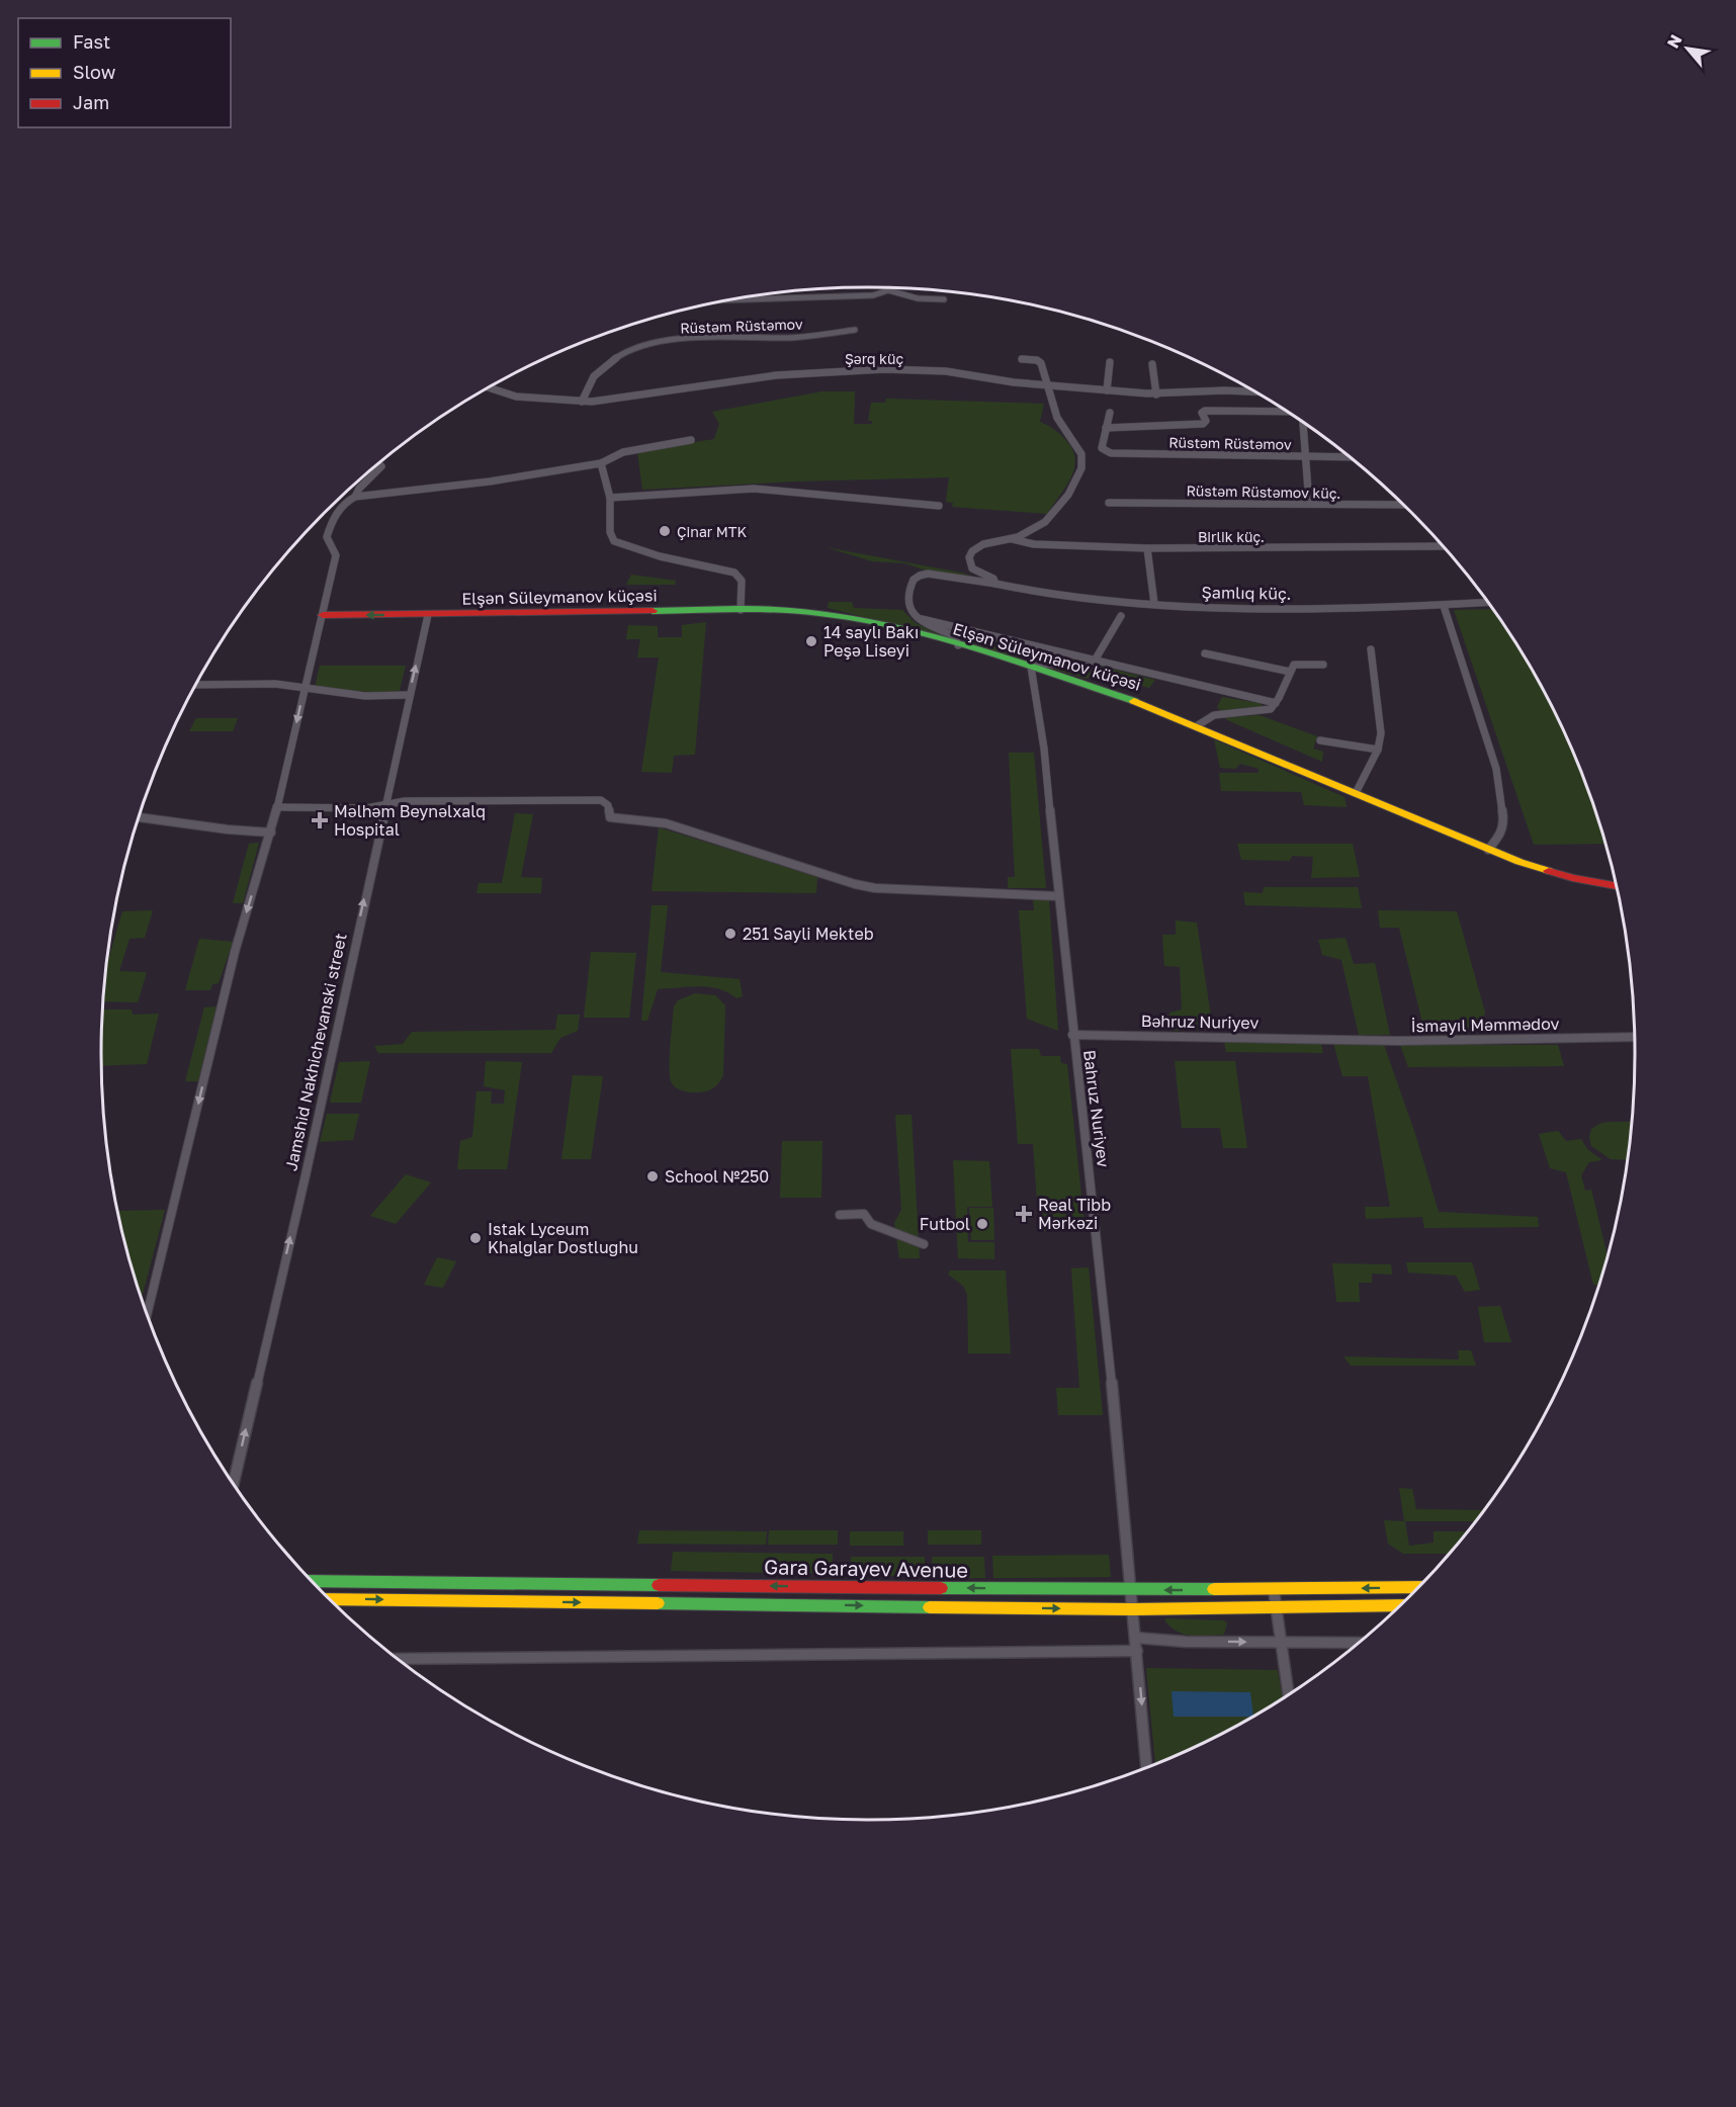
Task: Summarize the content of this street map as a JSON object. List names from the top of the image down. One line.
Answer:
{"streets":{"main road":["Elşən Süleymanov küçəsi","Gara Garayev Avenue"],"street":["Rüstəm Rüstəmov","Şərq küç","Rüstəm Rüstəmov küç.","Birlik küç.","Şamlıq küç.","Bəhruz Nuriyev","İsmayıl Məmmədov","Jamshid Nakhichevanski street","Bahruz Nuriyev"]},"crossings":[["Rüstəm Rüstəmov","Şərq küç"],["Rüstəm Rüstəmov","Rüstəm Rüstəmov küç."],["Şərq küç","Şamlıq küç."],["Birlik küç.","Şamlıq küç."],["Elşən Süleymanov küçəsi","Jamshid Nakhichevanski street"],["Elşən Süleymanov küçəsi","Bahruz Nuriyev"],["Bəhruz Nuriyev","İsmayıl Məmmədov"],["Bəhruz Nuriyev","Bahruz Nuriyev"],["Bahruz Nuriyev","Gara Garayev Avenue"]],"one_way":["Jamshid Nakhichevanski street"],"places":{"other":["Çinar MTK","14 saylı Bakı Peşə Liseyi","251 Sayli Mekteb","School №250","Futbol","Istak Lyceum Khalglar Dostlughu"],"health":["Məlhəm Beynəlxalq Hospital","Real Tibb Mərkəzi"]},"legend":["Fast","Slow","Jam"],"north":"top left"}
